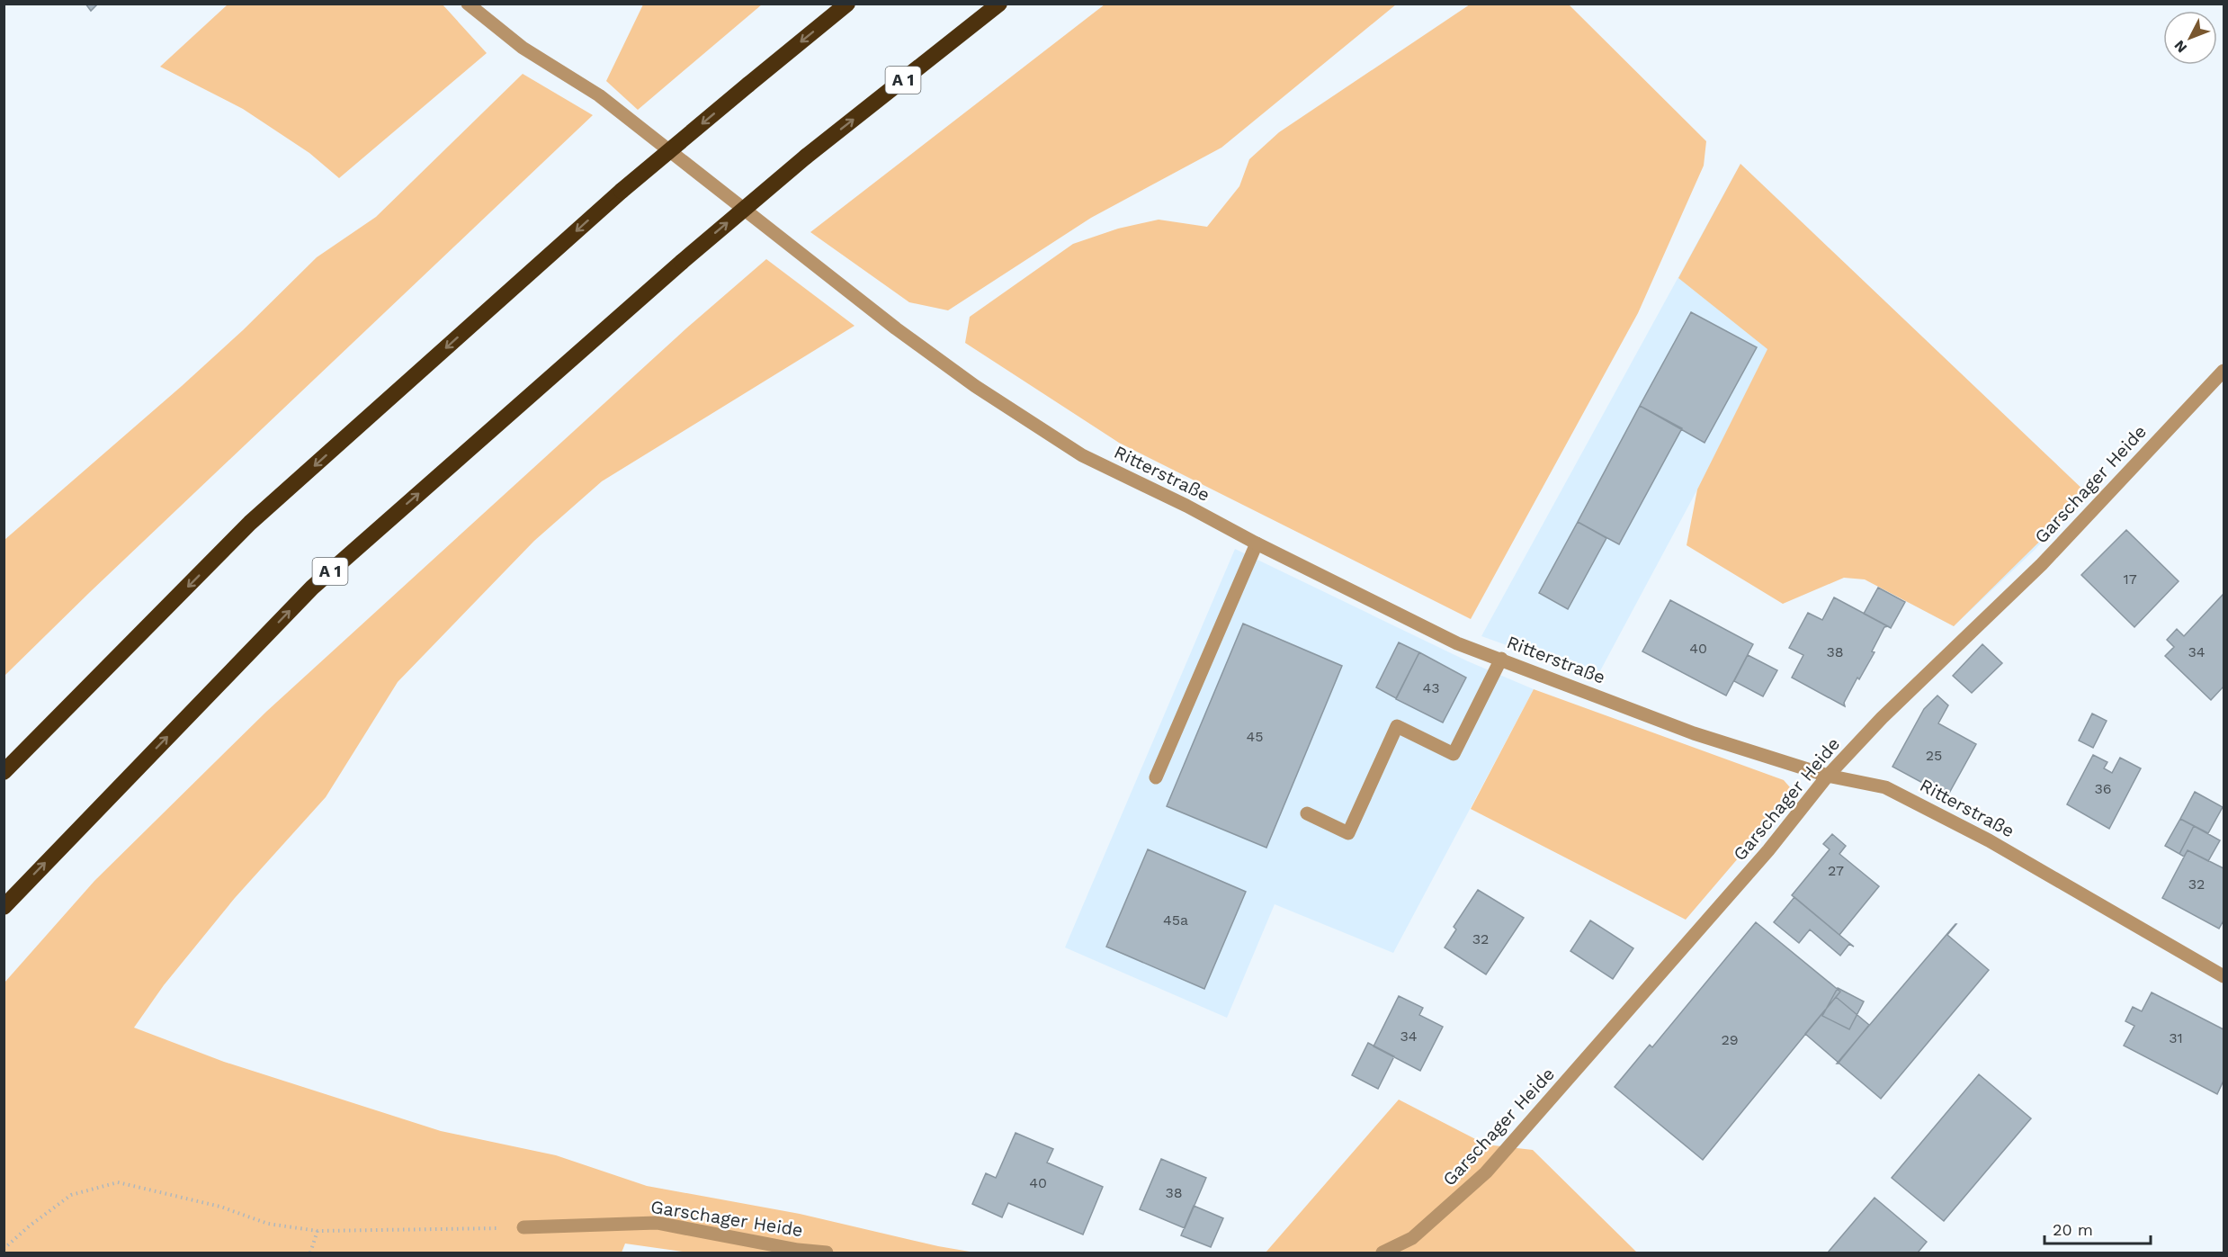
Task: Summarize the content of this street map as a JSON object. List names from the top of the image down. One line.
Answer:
{"streets":{"highway":["A 1"],"street":["Ritterstraße","Garschager Heide"]},"crossings":[["Ritterstraße","Garschager Heide"]],"house_numbers":["17","40","38","34","43","45","25","36","27","32","45a","32","34","31","29","40","38"],"scale_bar":"20 m","north":"bottom left"}
